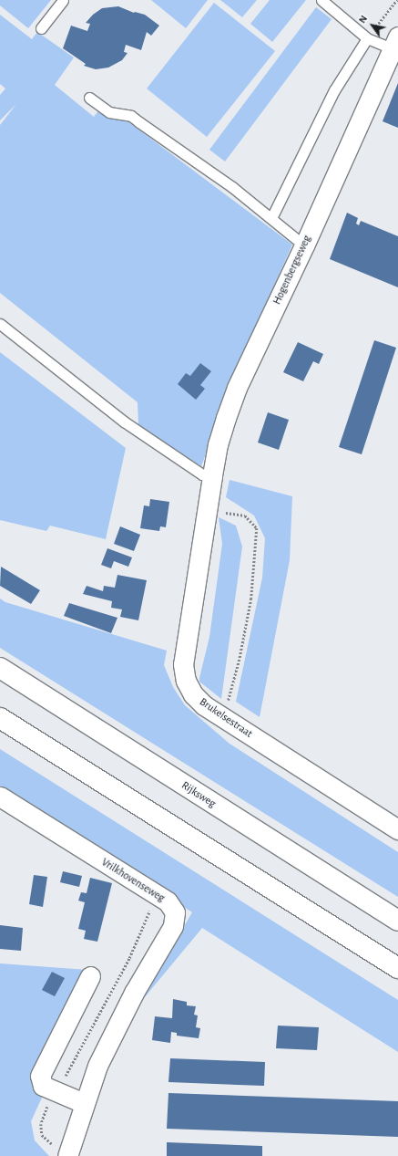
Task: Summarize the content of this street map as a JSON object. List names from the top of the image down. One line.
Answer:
{"streets":{"highway":["Rijksweg"],"street":["Hogenbergseweg","Brukelsestraat","Vrilkhovenseweg"]},"crossings":[["Hogenbergseweg","Brukelsestraat"]],"north":"top left"}
